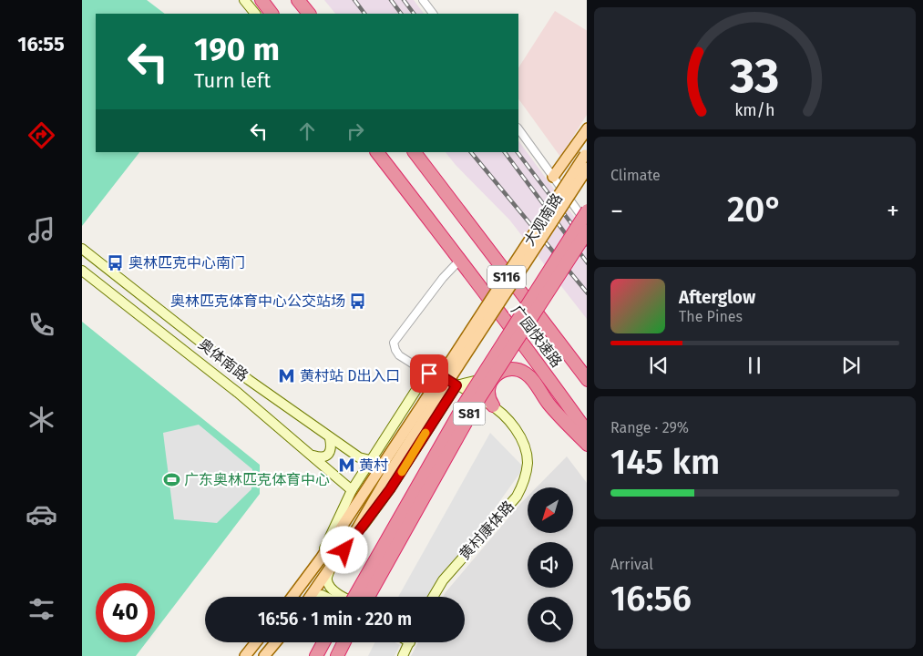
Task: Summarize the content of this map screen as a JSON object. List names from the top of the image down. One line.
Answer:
{"streets":{"highway":["广园快速路","S81"],"main road":["大观南路","S116"],"street":["奥体南路","黄村康体路"]},"places":{"bus stop":["奥林匹克中心南门","奥林匹克体育中心公交站场"],"metro station":["黄村站 D出入口","黄村"],"sports":["广东奥林匹克体育中心"]},"north":"bottom left","page":{"tabs":"16:55","turn":["190 m","Turn left"],"tile":["Climate",["Range · 29%","145 km"],["Arrival","16:56"]],"heat":["−","20°","+"],"song":["Afterglow","The Pines"],"limit":"40","trip":"16:56 · 1 min · 220 m","gauge":["33","km/h"]}}
